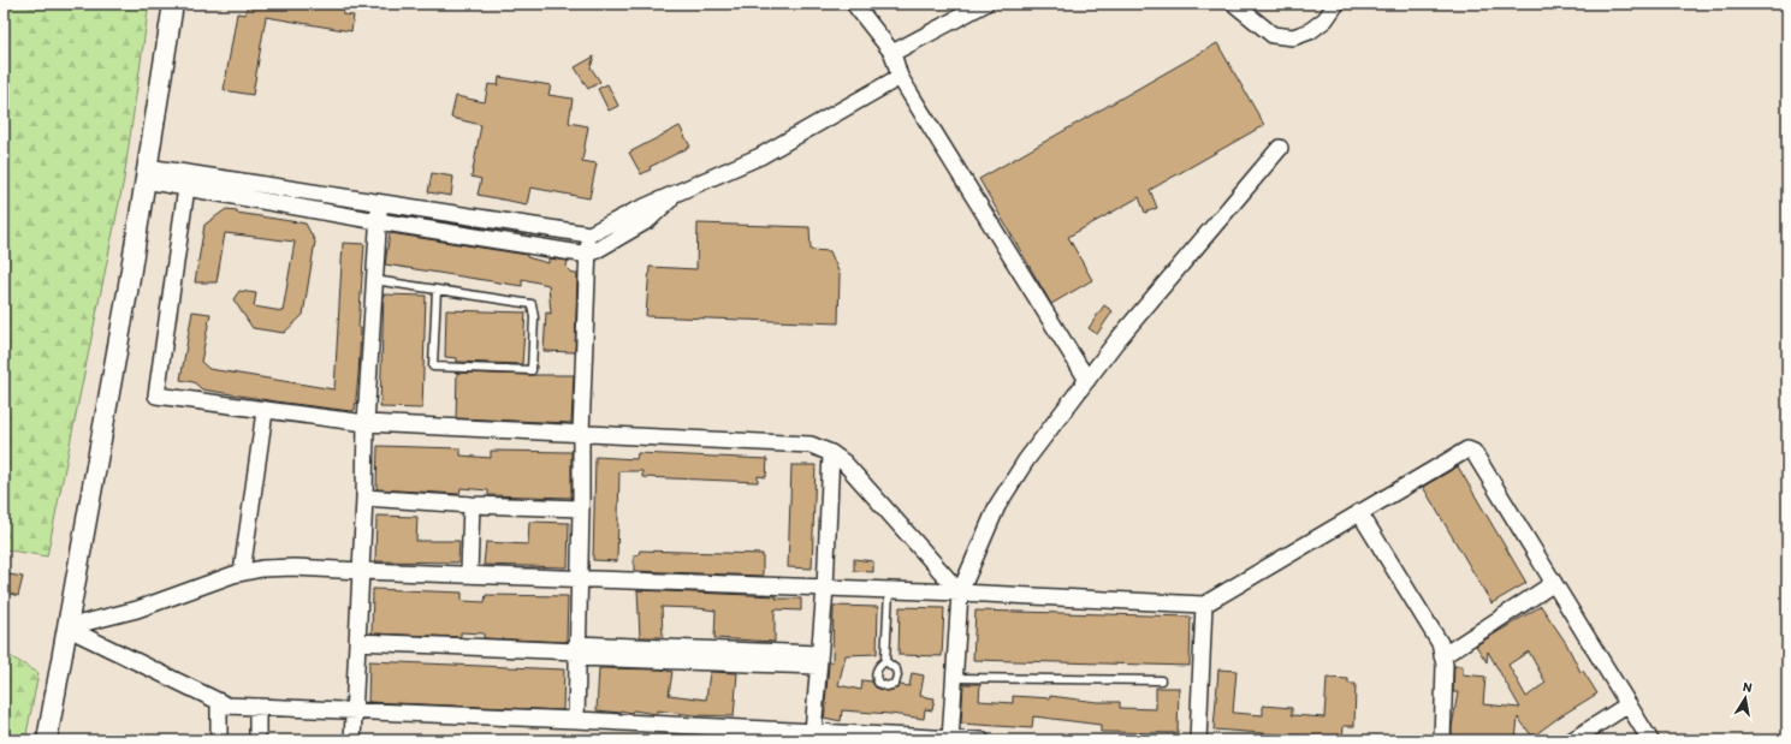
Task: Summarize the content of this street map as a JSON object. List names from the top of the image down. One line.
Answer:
{"north":"top"}
